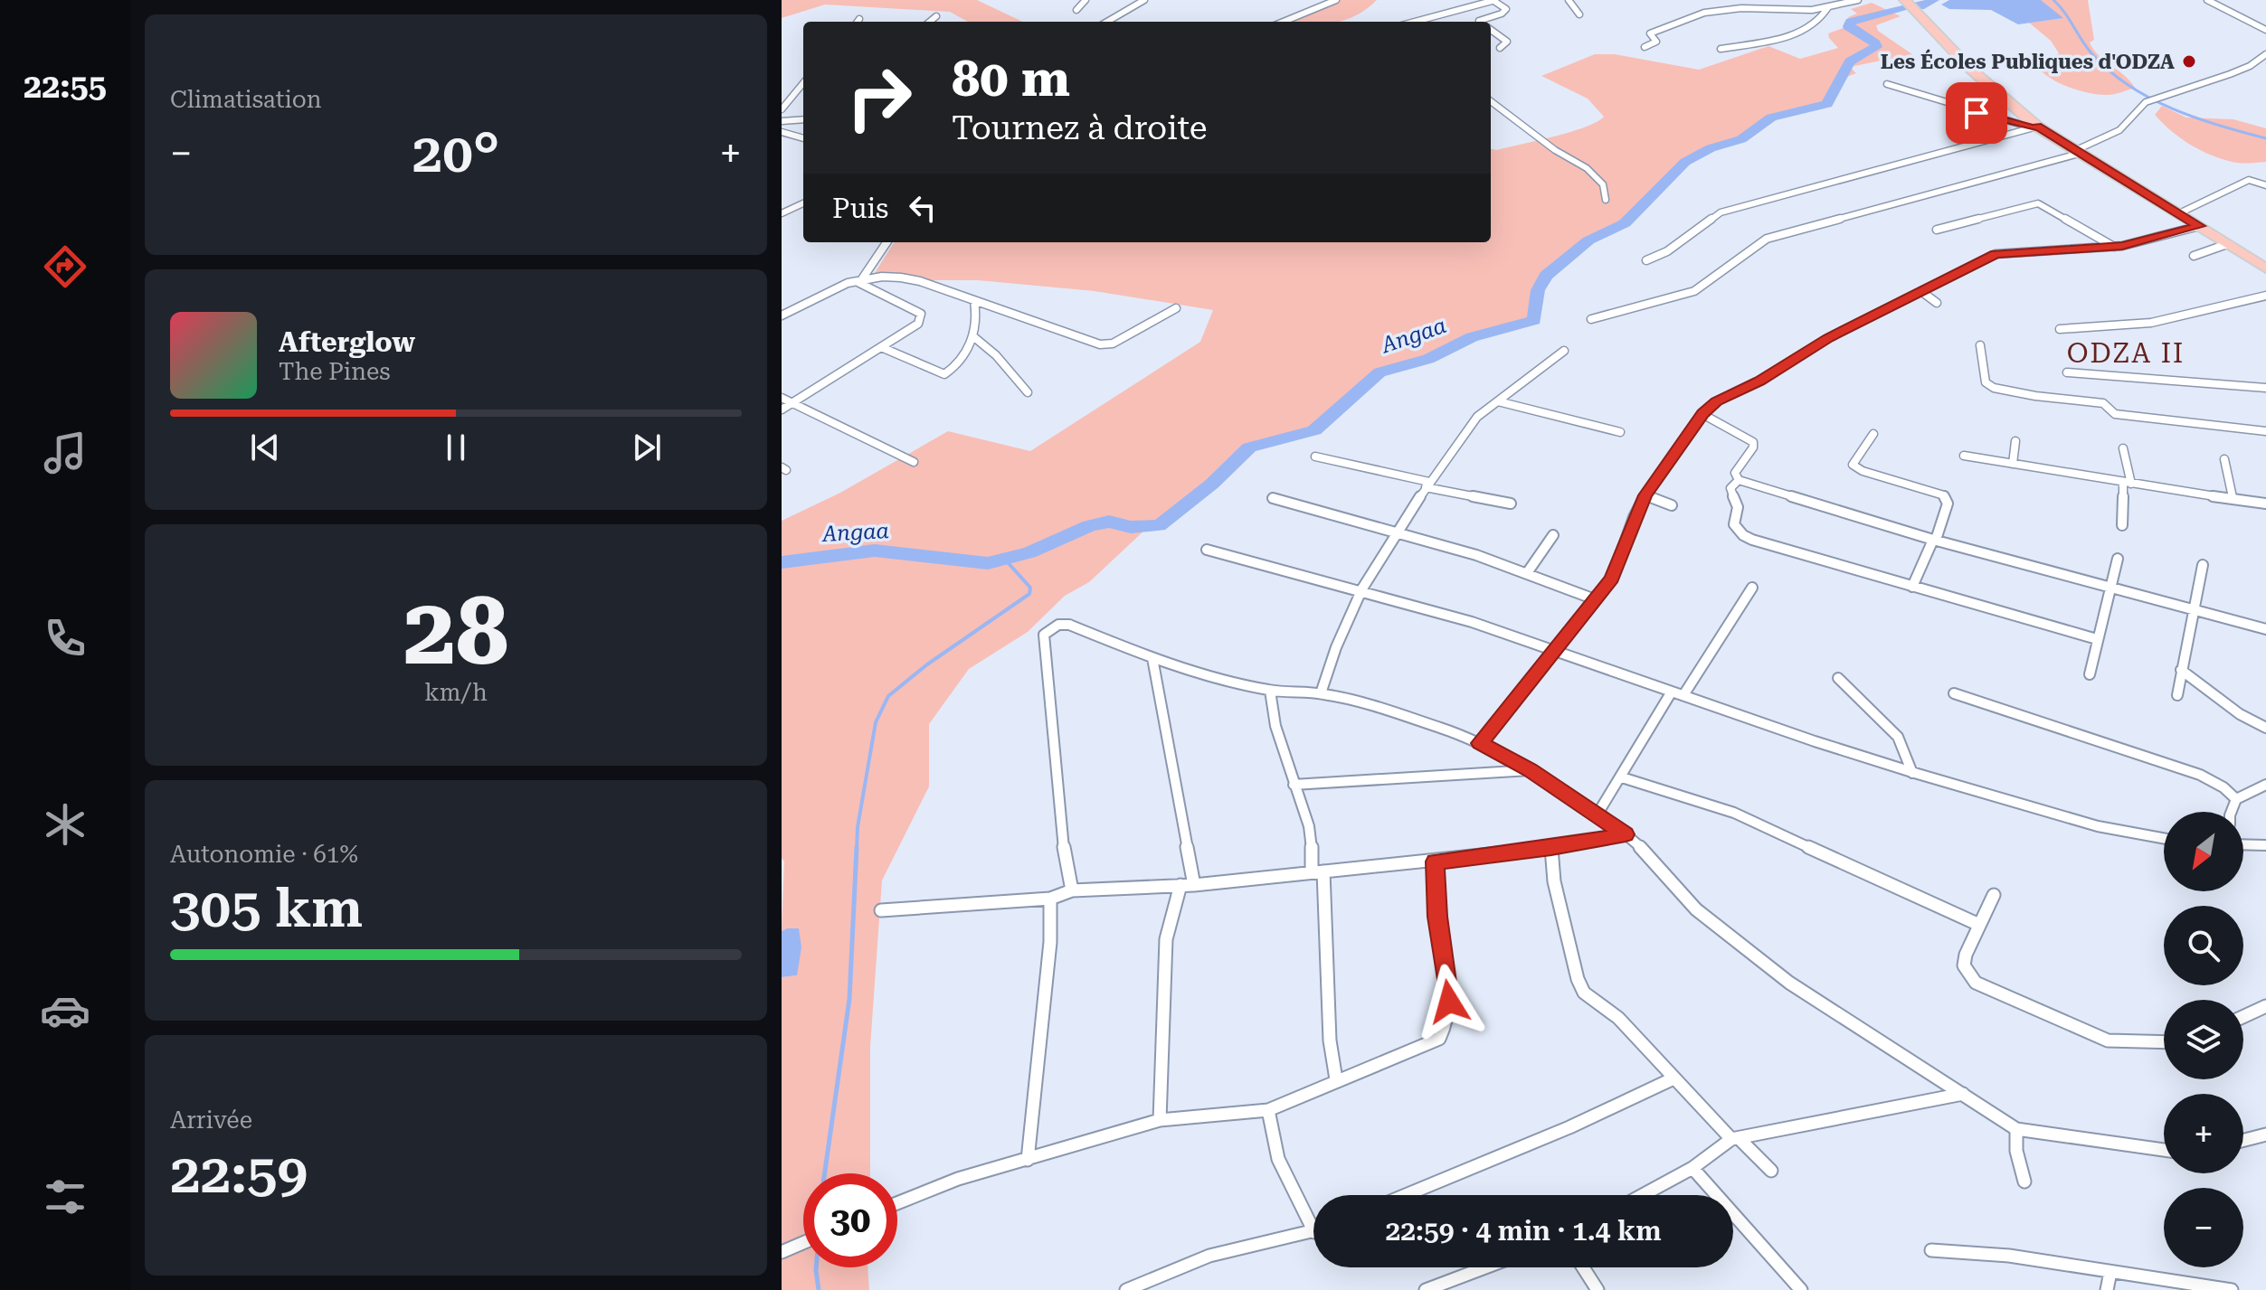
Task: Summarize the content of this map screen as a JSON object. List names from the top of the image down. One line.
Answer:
{"districts":["ODZA II"],"water":["Angaa"],"places":["Les Écoles Publiques d'ODZA"],"north":"bottom left","page":{"tabs":"22:55","tile":["Climatisation",["28","km/h"],["Autonomie · 61%","305 km"],["Arrivée","22:59"]],"turn":["80 m","Tournez à droite"],"heat":["−","20°","+"],"then":"Puis","song":["Afterglow","The Pines"],"map_buttons":["+","−"],"limit":"30","trip":"22:59 · 4 min · 1.4 km"}}
